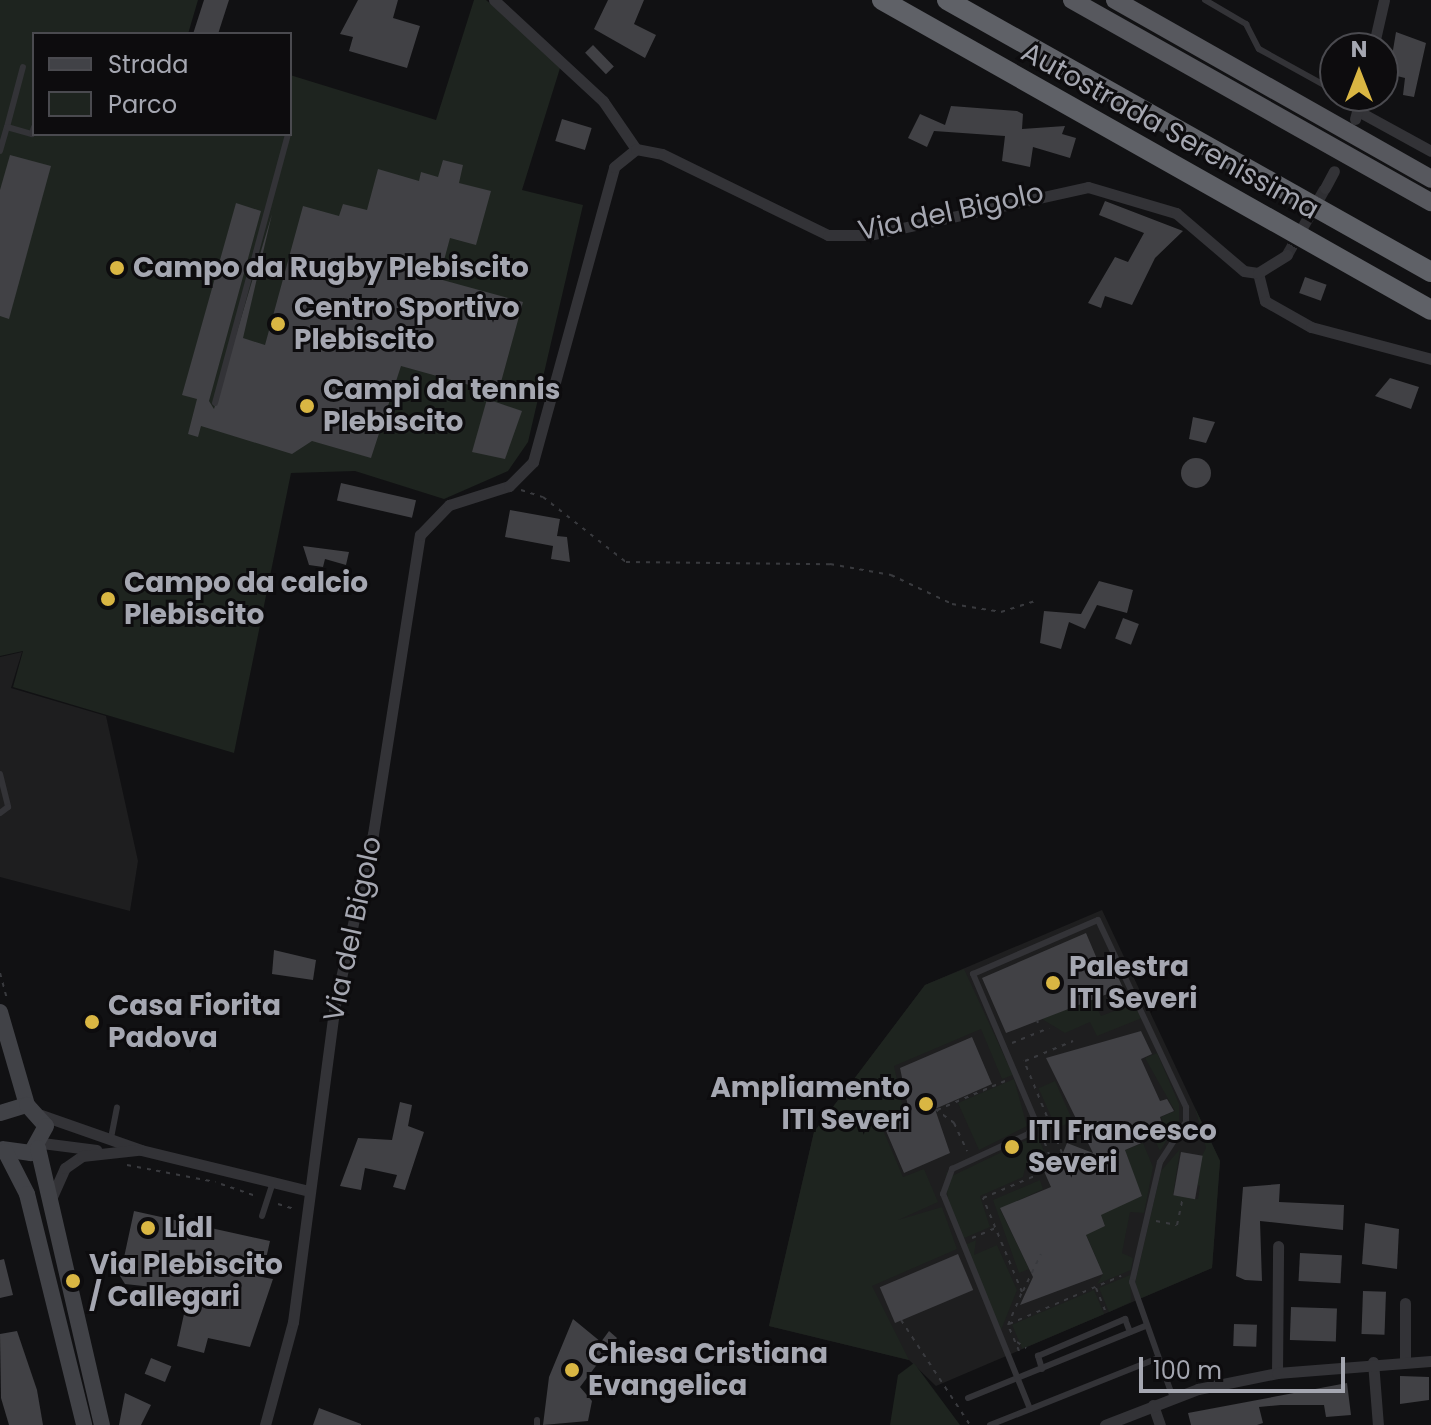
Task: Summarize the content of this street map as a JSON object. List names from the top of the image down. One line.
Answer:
{"streets":{"highway":["Autostrada Serenissima"],"street":["Via del Bigolo"]},"places":["Campo da Rugby Plebiscito","Centro Sportivo Plebiscito","Campi da tennis Plebiscito","Campo da calcio Plebiscito","Palestra ITI Severi","Casa Fiorita Padova","Ampliamento ITI Severi","ITI Francesco Severi","Lidl","Via Plebiscito / Callegari","Chiesa Cristiana Evangelica"],"legend":["Strada","Parco"],"scale_bar":"100 m","north":"top"}
